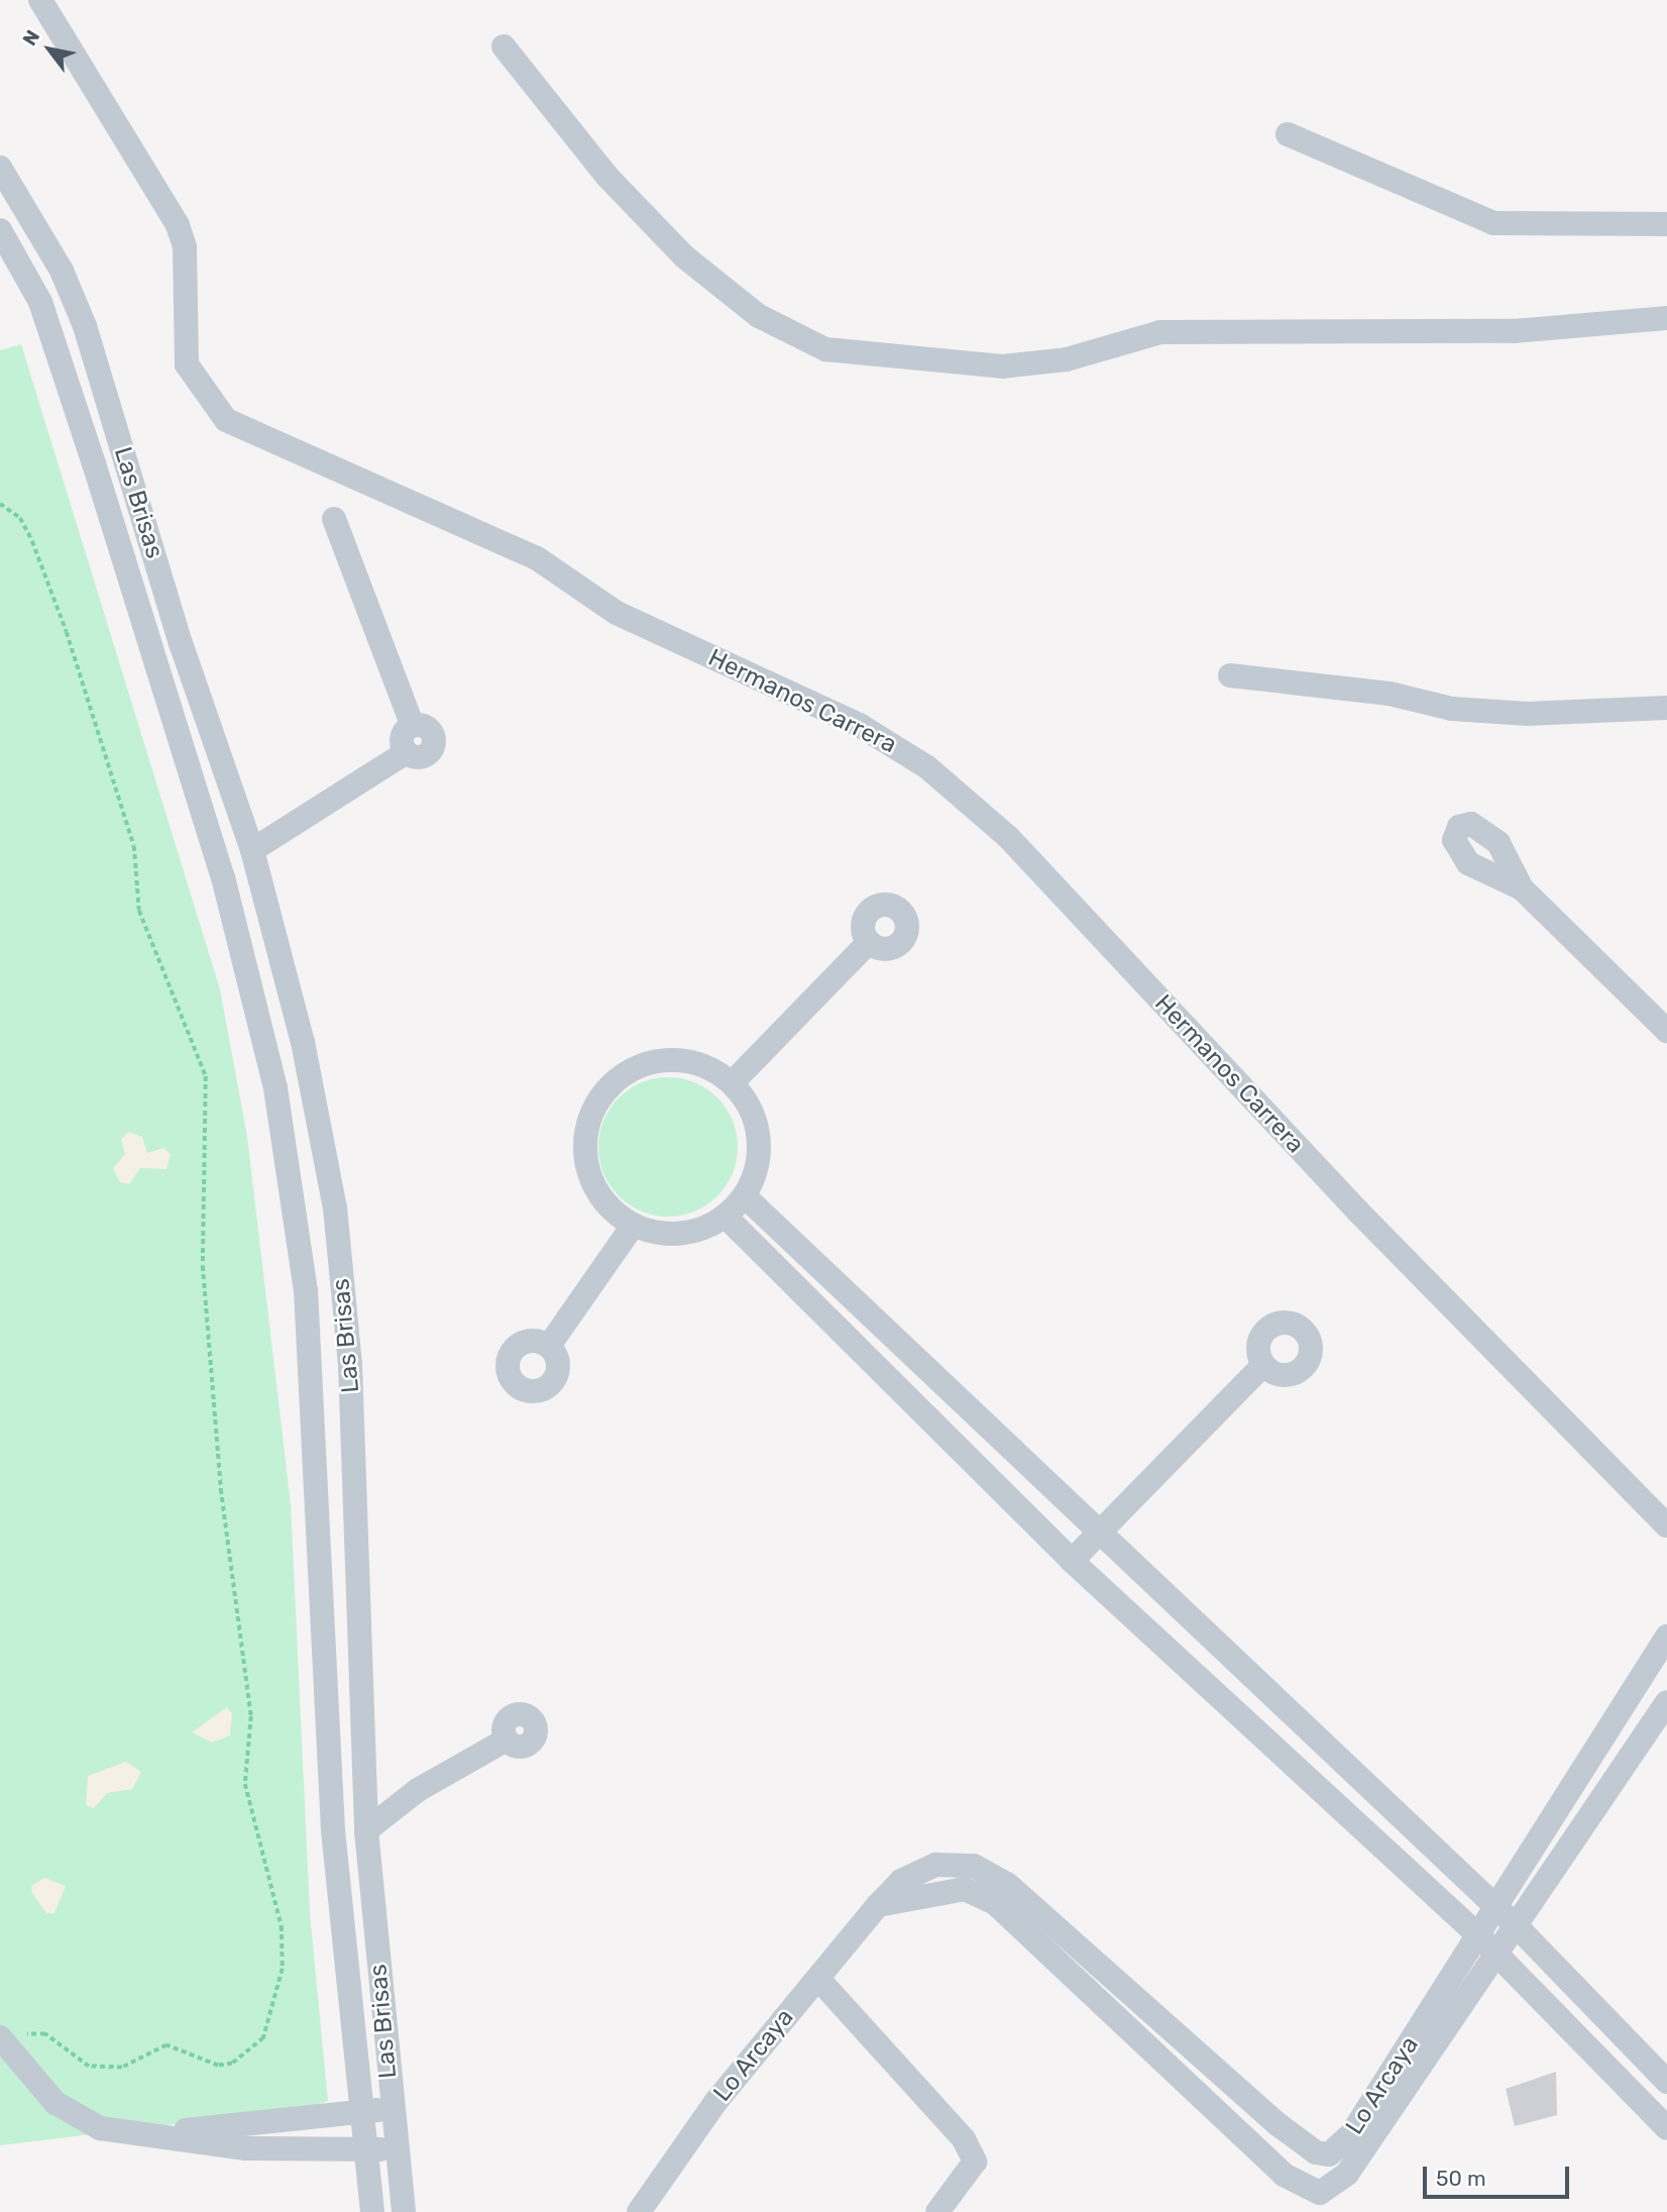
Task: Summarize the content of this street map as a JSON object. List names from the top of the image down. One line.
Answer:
{"streets":{"street":["Las Brisas","Hermanos Carrera","Lo Arcaya"]},"scale_bar":"50 m","north":"top left"}
